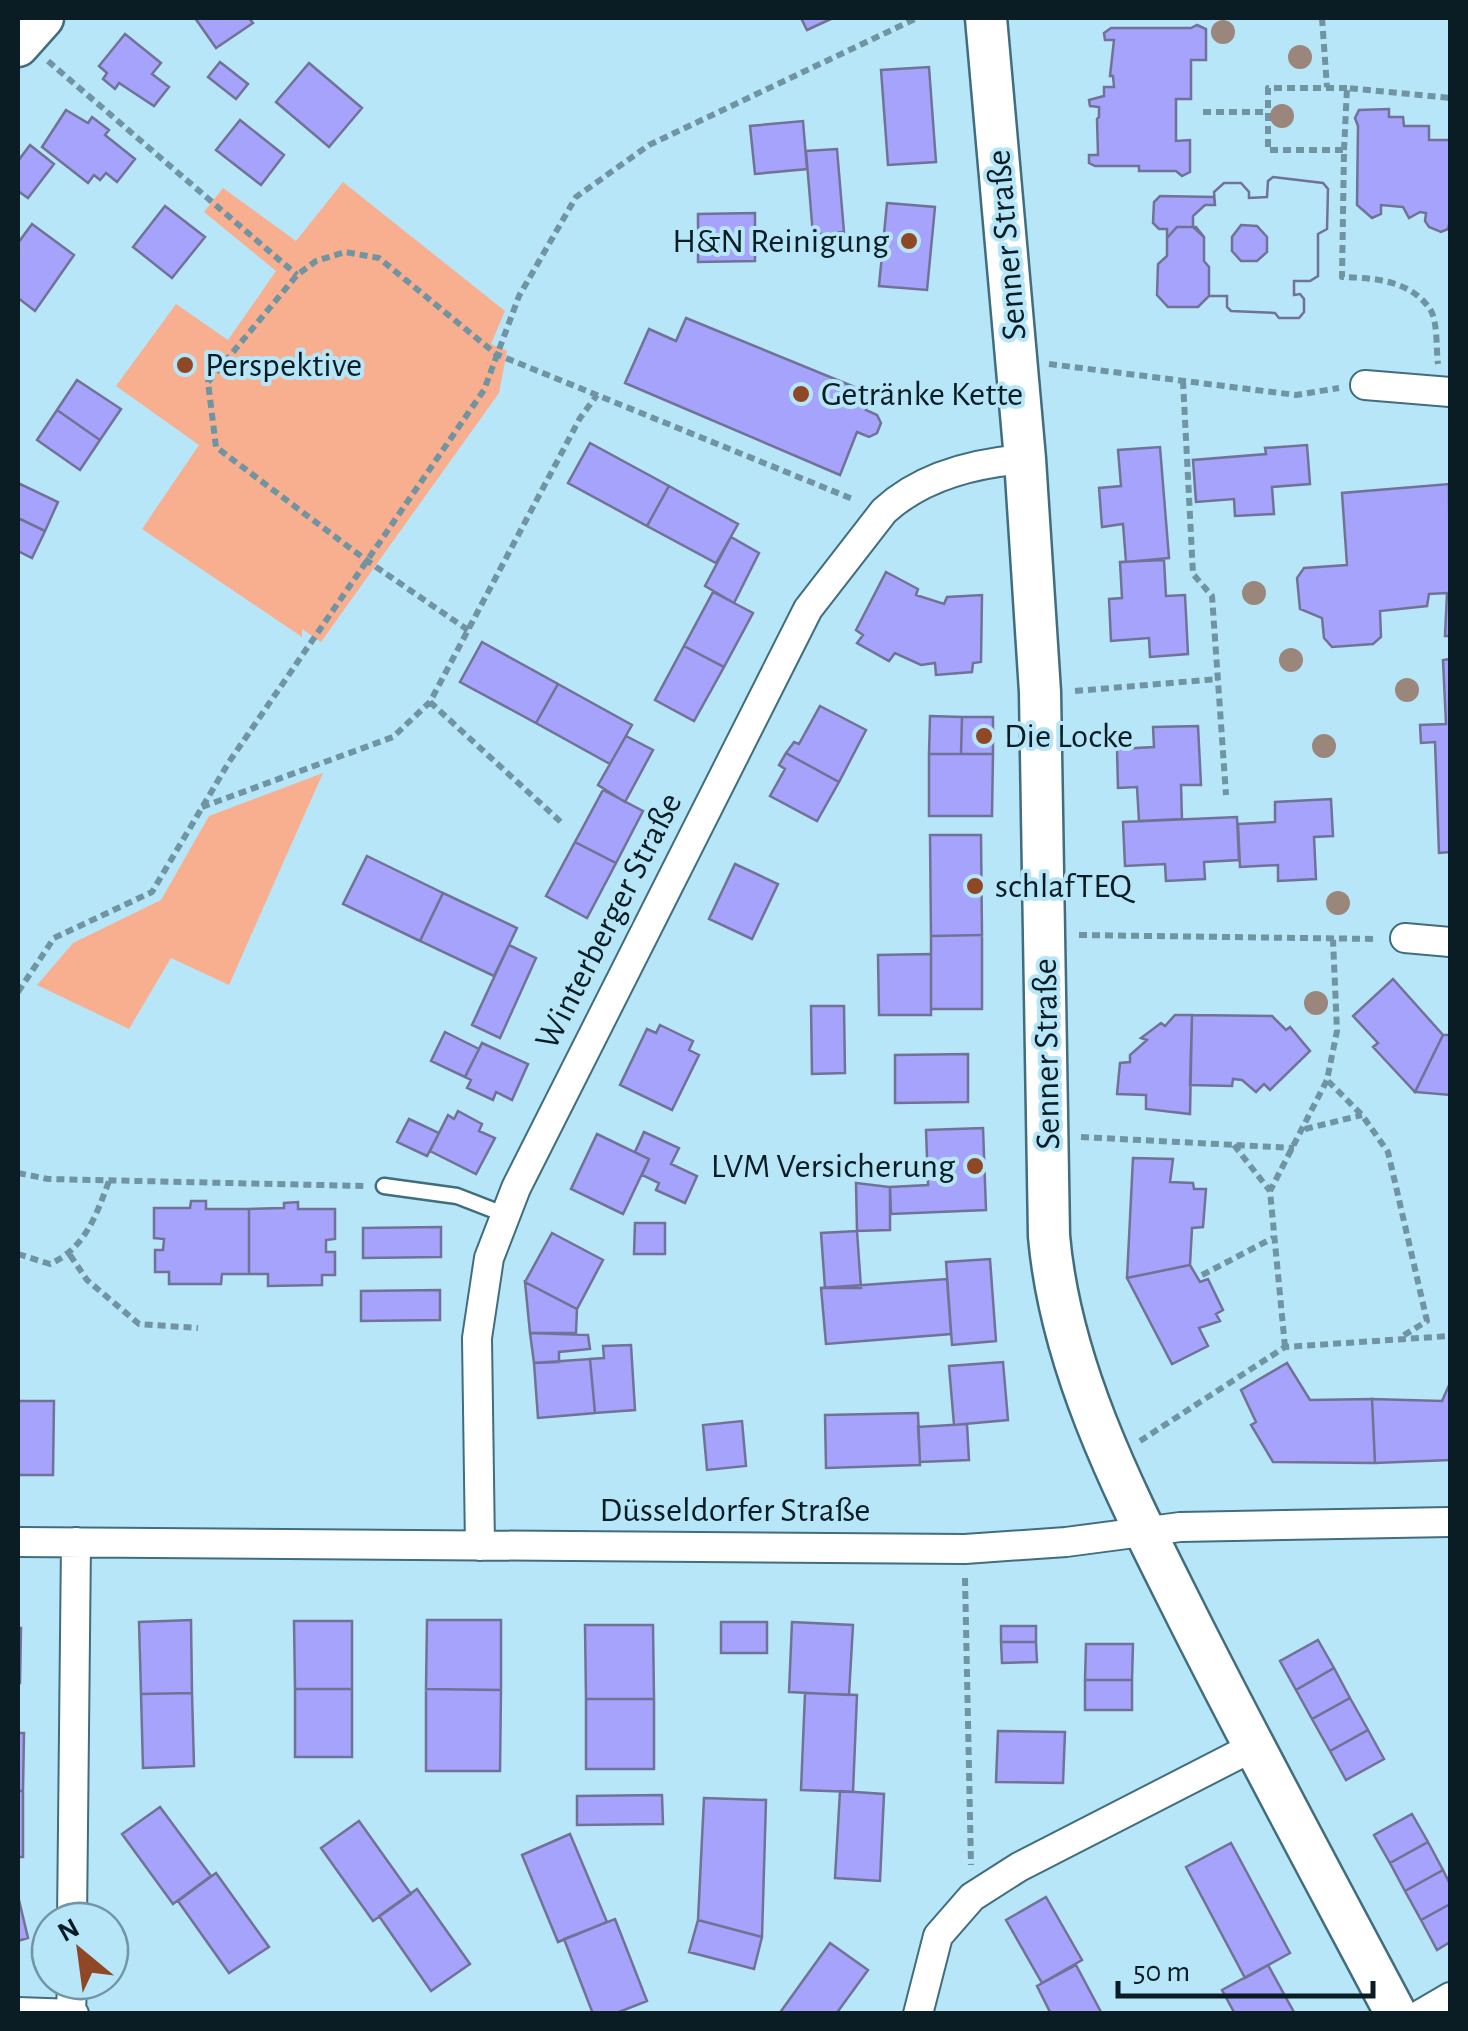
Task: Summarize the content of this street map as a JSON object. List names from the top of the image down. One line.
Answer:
{"streets":{"street":["Senner Straße","Winterberger Straße","Düsseldorfer Straße"]},"crossings":[["Senner Straße","Winterberger Straße"],["Senner Straße","Düsseldorfer Straße"],["Winterberger Straße","Düsseldorfer Straße"]],"places":["H&N Reinigung","Perspektive","Getränke Kette","Die Locke","schlafTEQ","LVM Versicherung"],"scale_bar":"50 m","north":"top left"}
